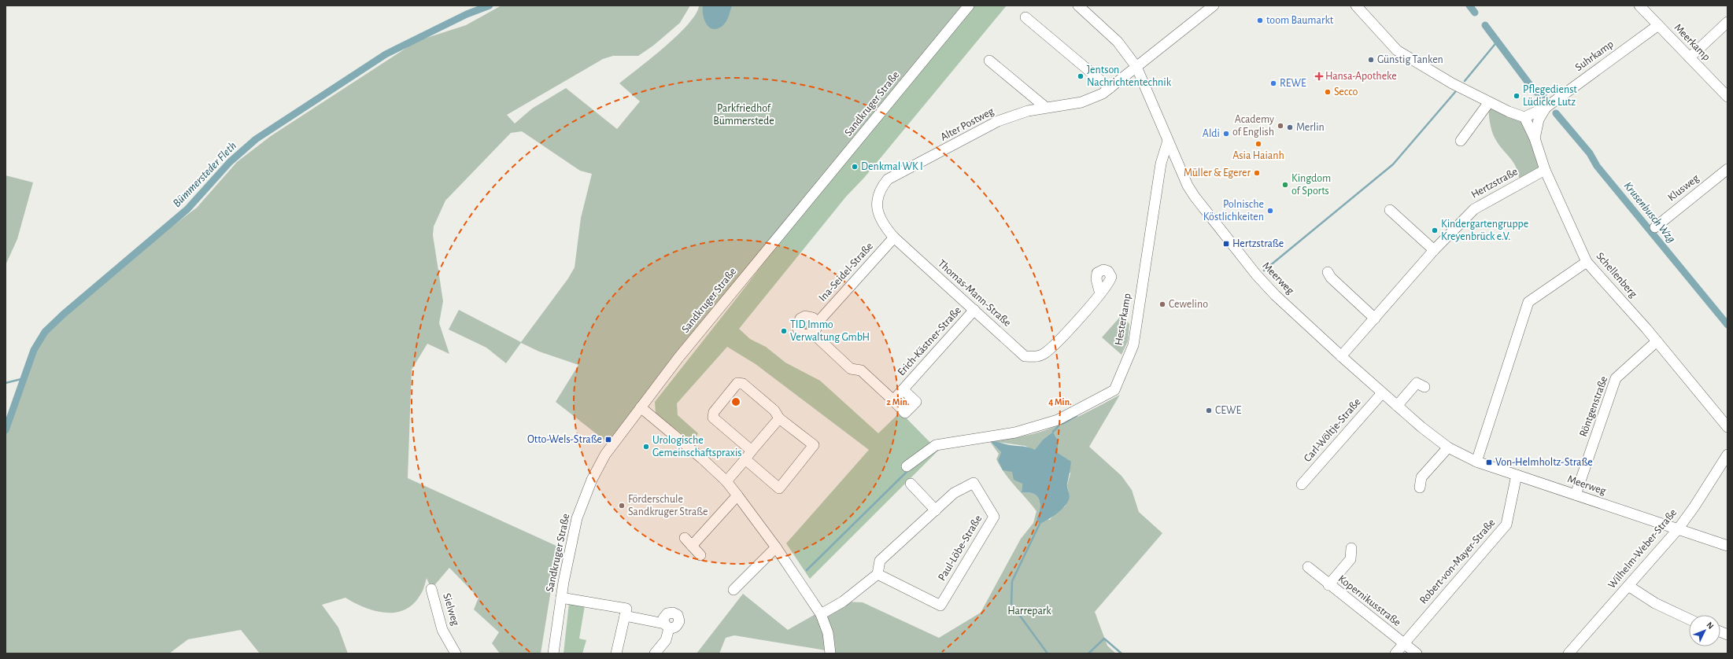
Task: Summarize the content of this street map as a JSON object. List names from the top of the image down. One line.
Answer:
{"streets":{"street":["Meerkamp","Suhrkamp","Sandkruger Straße","Alter Postweg","Hertzstraße","Klusweg","Ina-Seidel-Straße","Schellenberg","Meerweg","Thomas-Mann-Straße","Hesterkamp","Erich-Kästner-Straße","Röntgenstraße","Carl-Wöltje-Straße","Paul-Löbe-Straße","Wilhelm-Weber-Straße","Robert-von-Mayer-Straße","Kopernikusstraße","Sielweg"]},"crossings":[["Meerkamp","Suhrkamp"],["Suhrkamp","Schellenberg"],["Alter Postweg","Meerweg"],["Alter Postweg","Thomas-Mann-Straße"],["Hertzstraße","Schellenberg"],["Hertzstraße","Meerweg"],["Ina-Seidel-Straße","Thomas-Mann-Straße"],["Ina-Seidel-Straße","Erich-Kästner-Straße"],["Schellenberg","Röntgenstraße"],["Meerweg","Hesterkamp"],["Meerweg","Röntgenstraße"],["Meerweg","Carl-Wöltje-Straße"],["Meerweg","Wilhelm-Weber-Straße"],["Meerweg","Robert-von-Mayer-Straße"],["Thomas-Mann-Straße","Erich-Kästner-Straße"],["Robert-von-Mayer-Straße","Kopernikusstraße"]],"water":["Bümmersteder Fleth","Krusenbusch Wzg"],"parks":["Parkfriedhof Bümmerstede","Harrepark"],"places":{"other":["toom Baumarkt","Günstig Tanken","Jentson Nachrichtentechnik","REWE","Secco","Pflegedienst Lüdicke Lutz","Academy of English","Merlin","Aldi","Asia Haianh","Denkmal WK I","Müller & Egerer","Kingdom of Sports","Polnische Köstlichkeiten","Kindergartengruppe Kreyenbrück e.V.","Cewelino","TID Immo Verwaltung GmbH","CEWE","Urologische Gemeinschaftspraxis","Förderschule Sandkruger Straße"],"health":["Hansa-Apotheke"],"transit":["Hertzstraße","Otto-Wels-Straße","Von-Helmholtz-Straße"]},"north":"top right","rings":["2 Min.","4 Min."]}
